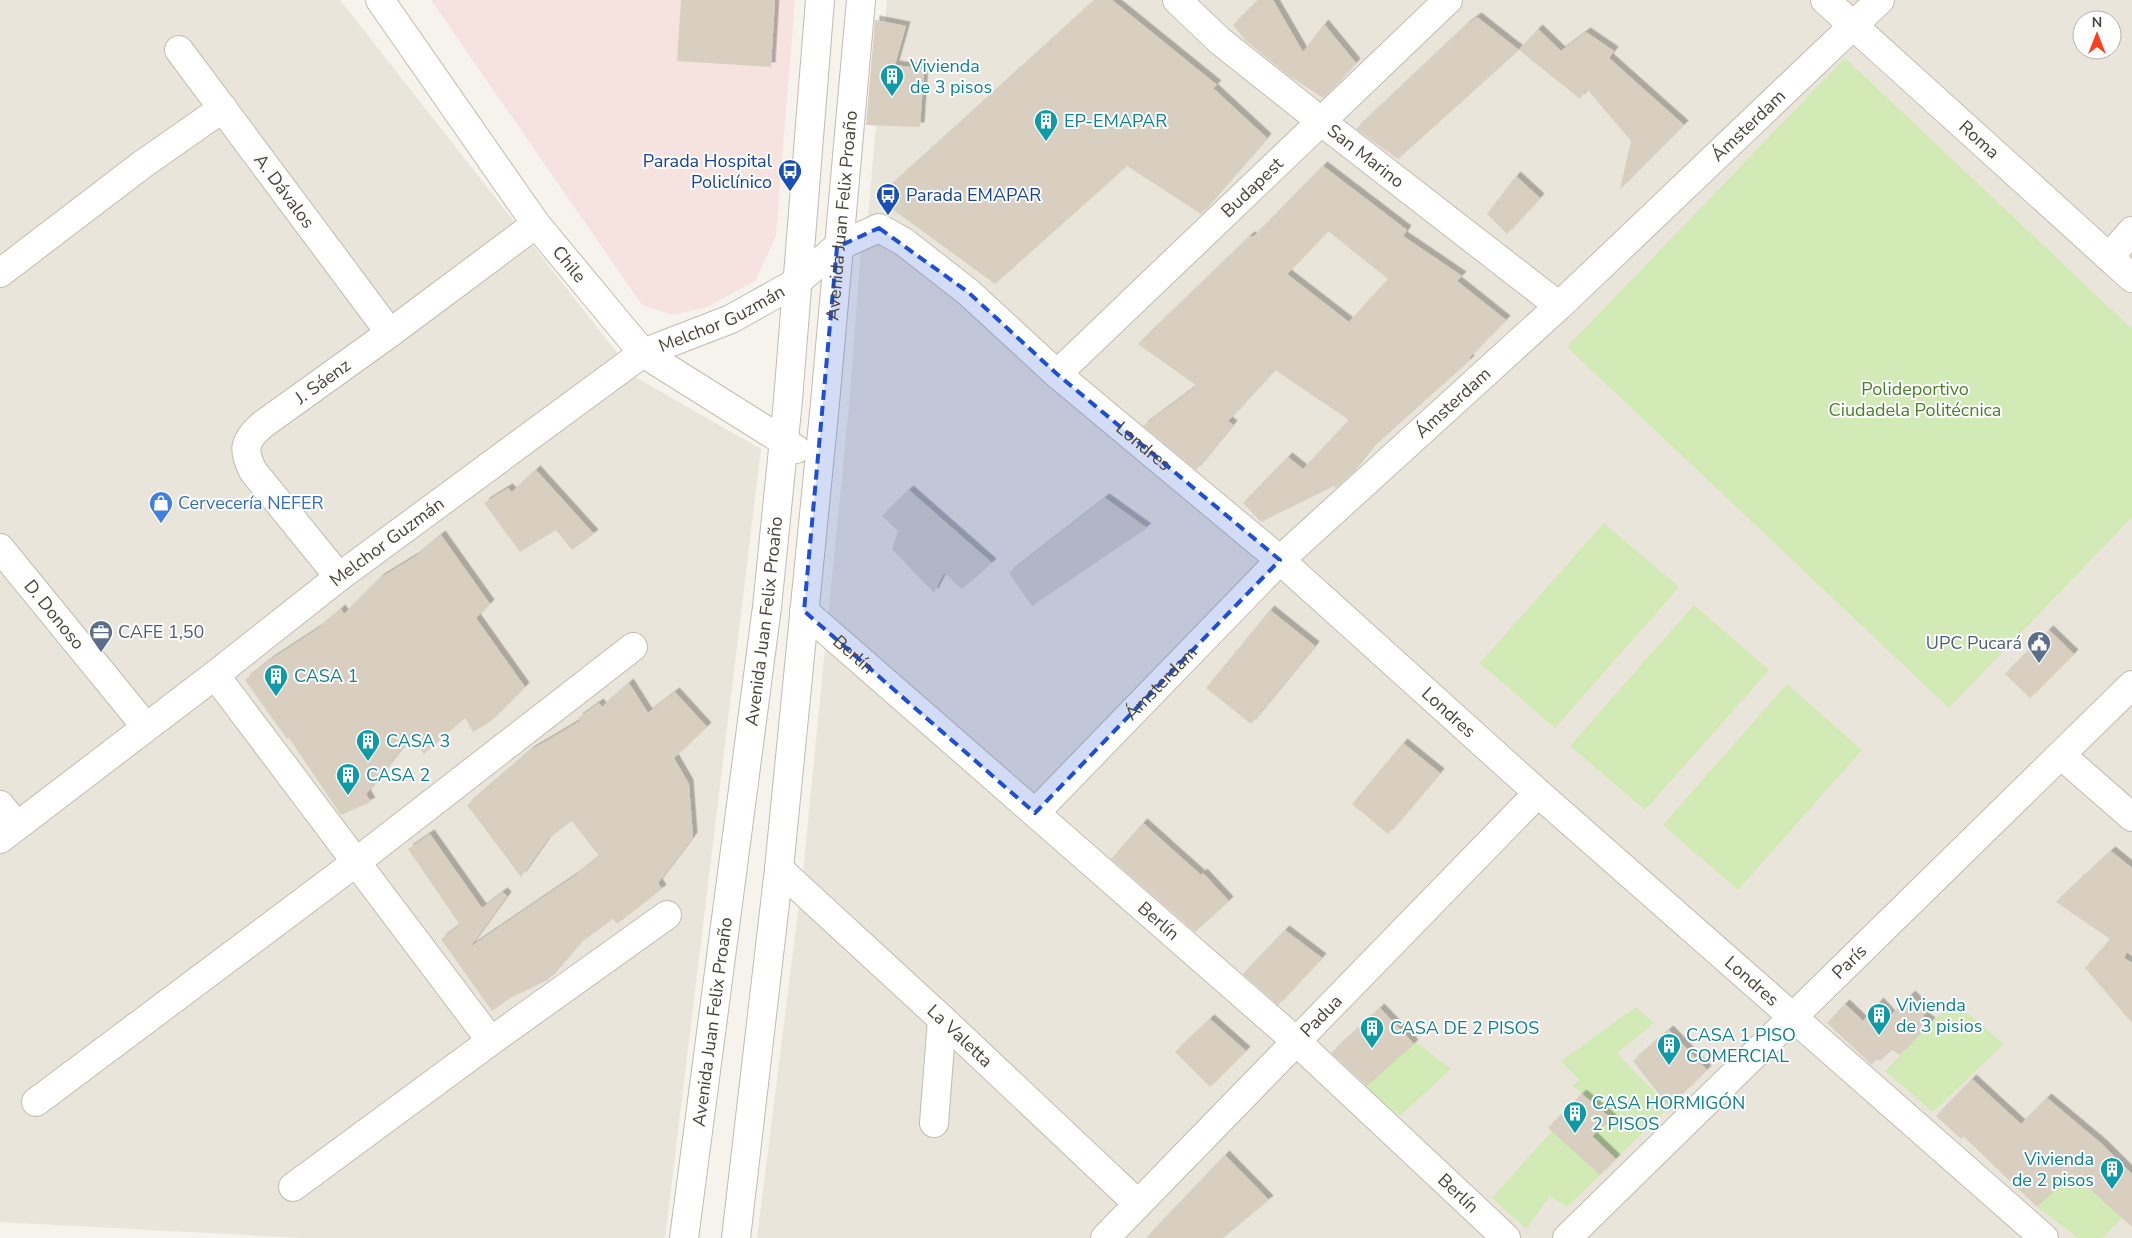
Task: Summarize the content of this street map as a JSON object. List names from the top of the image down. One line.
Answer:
{"streets":{"street":["Ámsterdam","Roma","San Marino","Budapest","A. Dávalos","Avenida Juan Felix Proaño","Chile","Melchor Guzmán","J. Sáenz","Londres","D. Donoso","Berlín","París","Padua","La Valetta"]},"crossings":[["Ámsterdam","Roma"],["Ámsterdam","San Marino"],["Ámsterdam","Londres"],["Ámsterdam","Berlín"],["San Marino","Budapest"],["Budapest","Londres"],["A. Dávalos","J. Sáenz"],["Avenida Juan Felix Proaño","Chile"],["Avenida Juan Felix Proaño","Melchor Guzmán"],["Avenida Juan Felix Proaño","Londres"],["Avenida Juan Felix Proaño","Berlín"],["Avenida Juan Felix Proaño","La Valetta"],["Chile","Melchor Guzmán"],["Chile","J. Sáenz"],["Melchor Guzmán","J. Sáenz"],["Melchor Guzmán","Londres"],["Melchor Guzmán","D. Donoso"],["Londres","París"],["Londres","Padua"],["Berlín","Padua"],["Padua","La Valetta"]],"parks":["Polideportivo Ciudadela Politécnica"],"places":{"building":["Vivienda de 3 pisos","EP-EMAPAR","CASA 1","CASA 3","CASA 2","Vivienda de 3 pisios","CASA DE 2 PISOS","CASA 1 PISO COMERCIAL","CASA HORMIGÓN 2 PISOS","Vivienda de 2 pisos"],"bus stop":["Parada Hospital Policlínico","Parada EMAPAR"],"shop":["Cervecería NEFER"],"office":["CAFE 1,50"],"public building":["UPC Pucará"]},"north":"top"}
